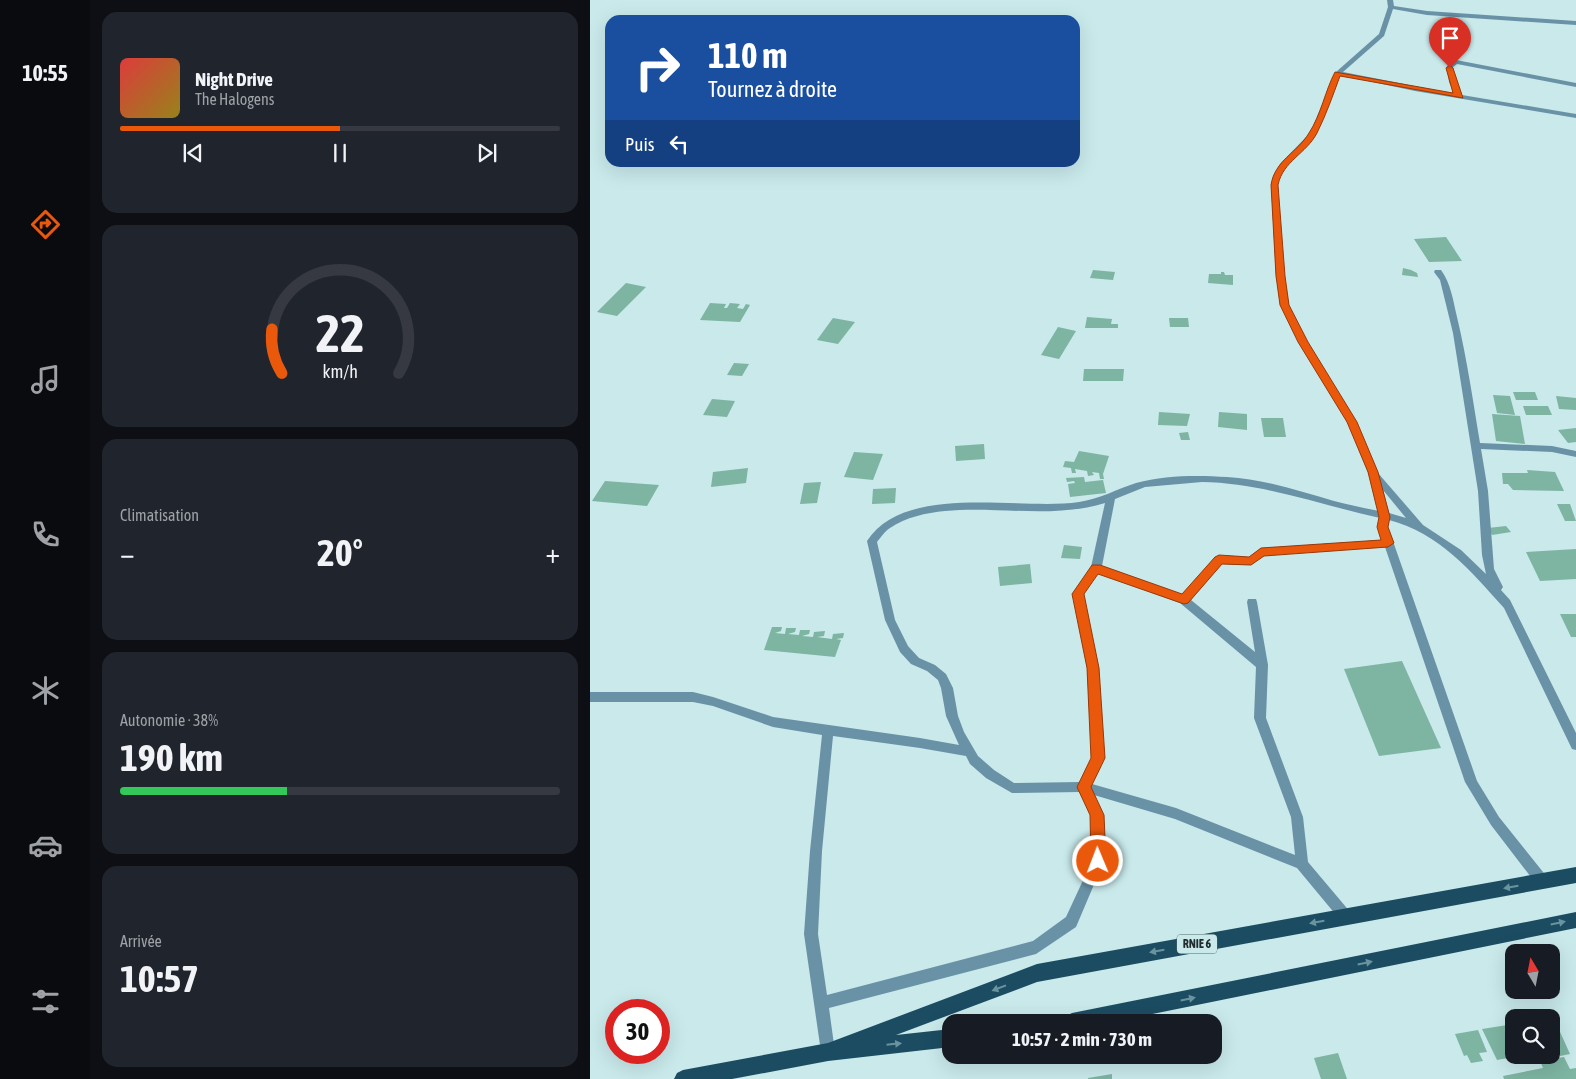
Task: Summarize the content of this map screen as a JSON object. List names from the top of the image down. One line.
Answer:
{"streets":{"main road":["RNIE 6"]},"north":"top","page":{"tabs":"10:55","turn":["110 m","Tournez à droite"],"song":["Night Drive","The Halogens"],"then":"Puis","tile":["Climatisation",["Autonomie · 38%","190 km"],["Arrivée","10:57"]],"heat":["−","20°","+"],"limit":"30","trip":"10:57 · 2 min · 730 m","gauge":["22","km/h"]}}
